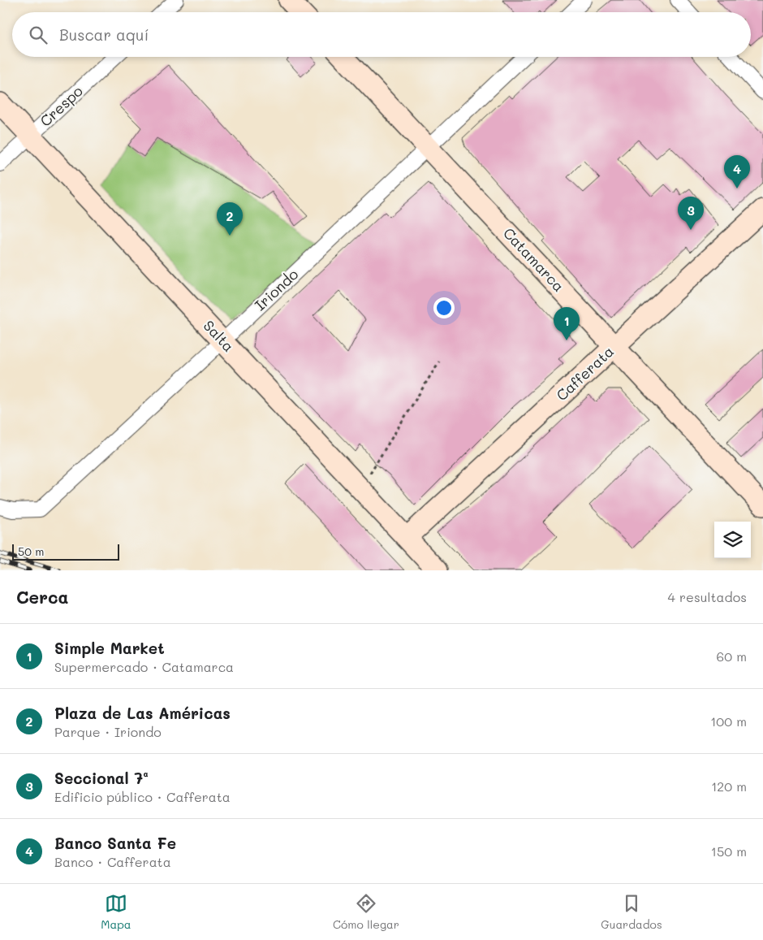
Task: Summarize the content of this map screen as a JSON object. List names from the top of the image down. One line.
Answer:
{"streets":{"main road":["Catamarca","Salta","Cafferata"],"street":["Crespo","Iriondo"]},"crossings":[["Crespo","Salta"],["Catamarca","Iriondo"],["Catamarca","Cafferata"],["Iriondo","Salta"],["Salta","Cafferata"]],"scale_bar":"50 m","page":{"search":"Buscar aquí","pins":["4","3","2","1"],"scale":"50 m","heading":["Cerca","4 resultados"],"list":[{"mark":"1","name":"Simple Market","note":"Supermercado · Catamarca","value":"60 m"},{"mark":"2","name":"Plaza de Las Américas","note":"Parque · Iriondo","value":"100 m"},{"mark":"3","name":"Seccional 7ª","note":"Edificio público · Cafferata","value":"120 m"},{"mark":"4","name":"Banco Santa Fe","note":"Banco · Cafferata","value":"150 m"}],"nav":["Mapa","Cómo llegar","Guardados"]}}
